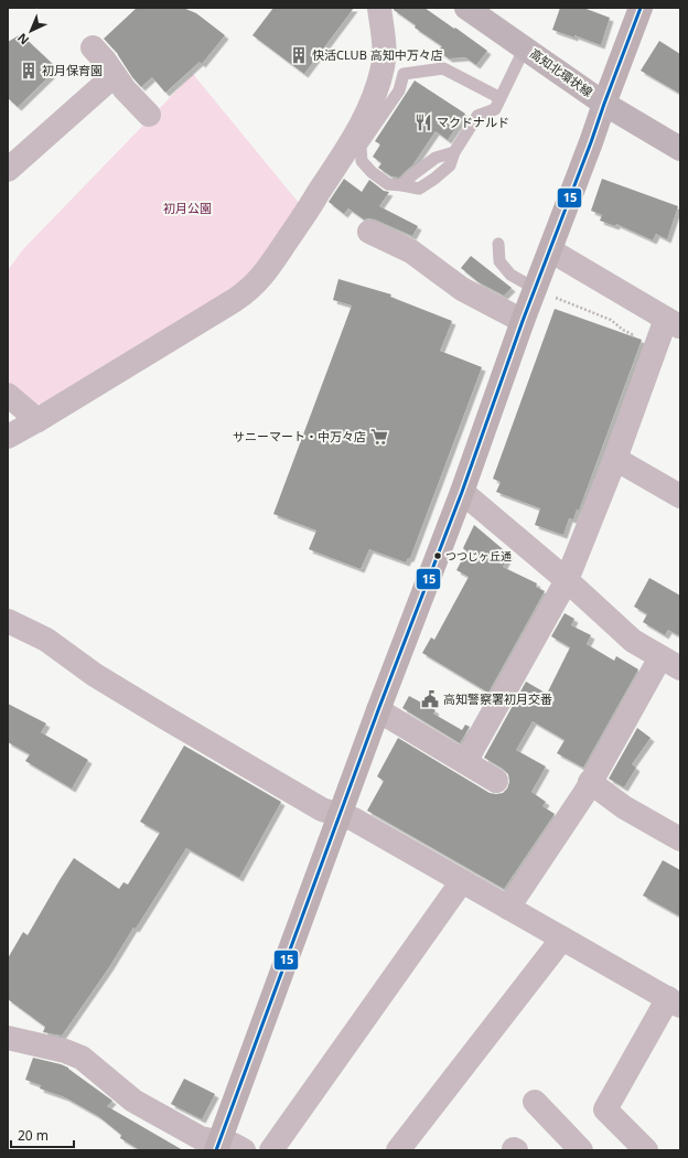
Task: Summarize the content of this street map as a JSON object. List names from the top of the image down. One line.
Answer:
{"streets":{"main road":["高知北環状線"]},"parks":["初月公園"],"places":{"building":["快活CLUB 高知中万々店","初月保育園"],"restaurant":["マクドナルド"],"supermarket":["サニーマート・中万々店"],"other":["つつじヶ丘通"],"public building":["高知警察署初月交番"]},"lines":["transit line 15"],"scale_bar":"20 m","north":"bottom left"}
